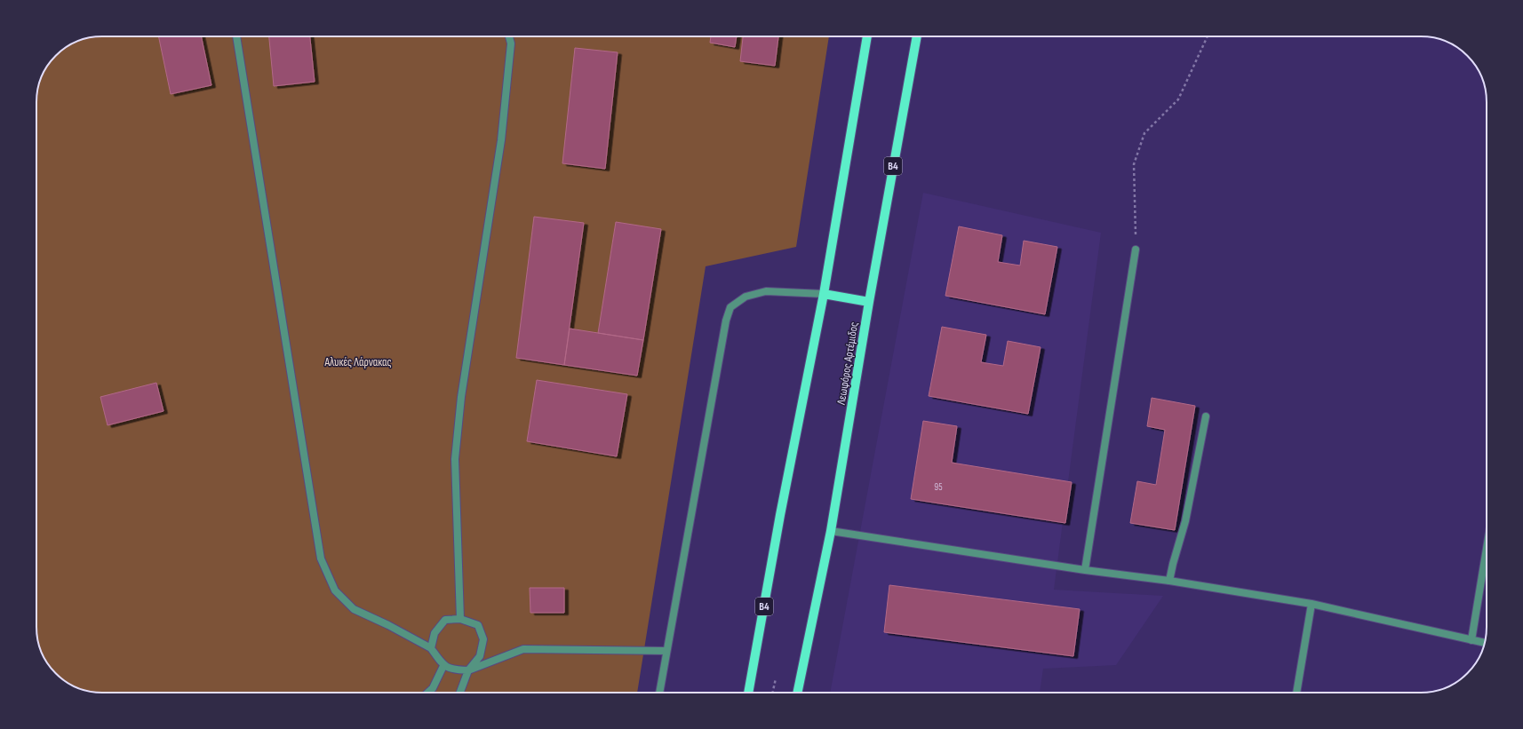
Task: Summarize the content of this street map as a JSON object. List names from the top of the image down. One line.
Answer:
{"streets":{"main road":["B4","Λεωφόρος Αρτέμιδος"]},"parks":["Αλυκές Λάρνακας"],"house_numbers":["95"]}
